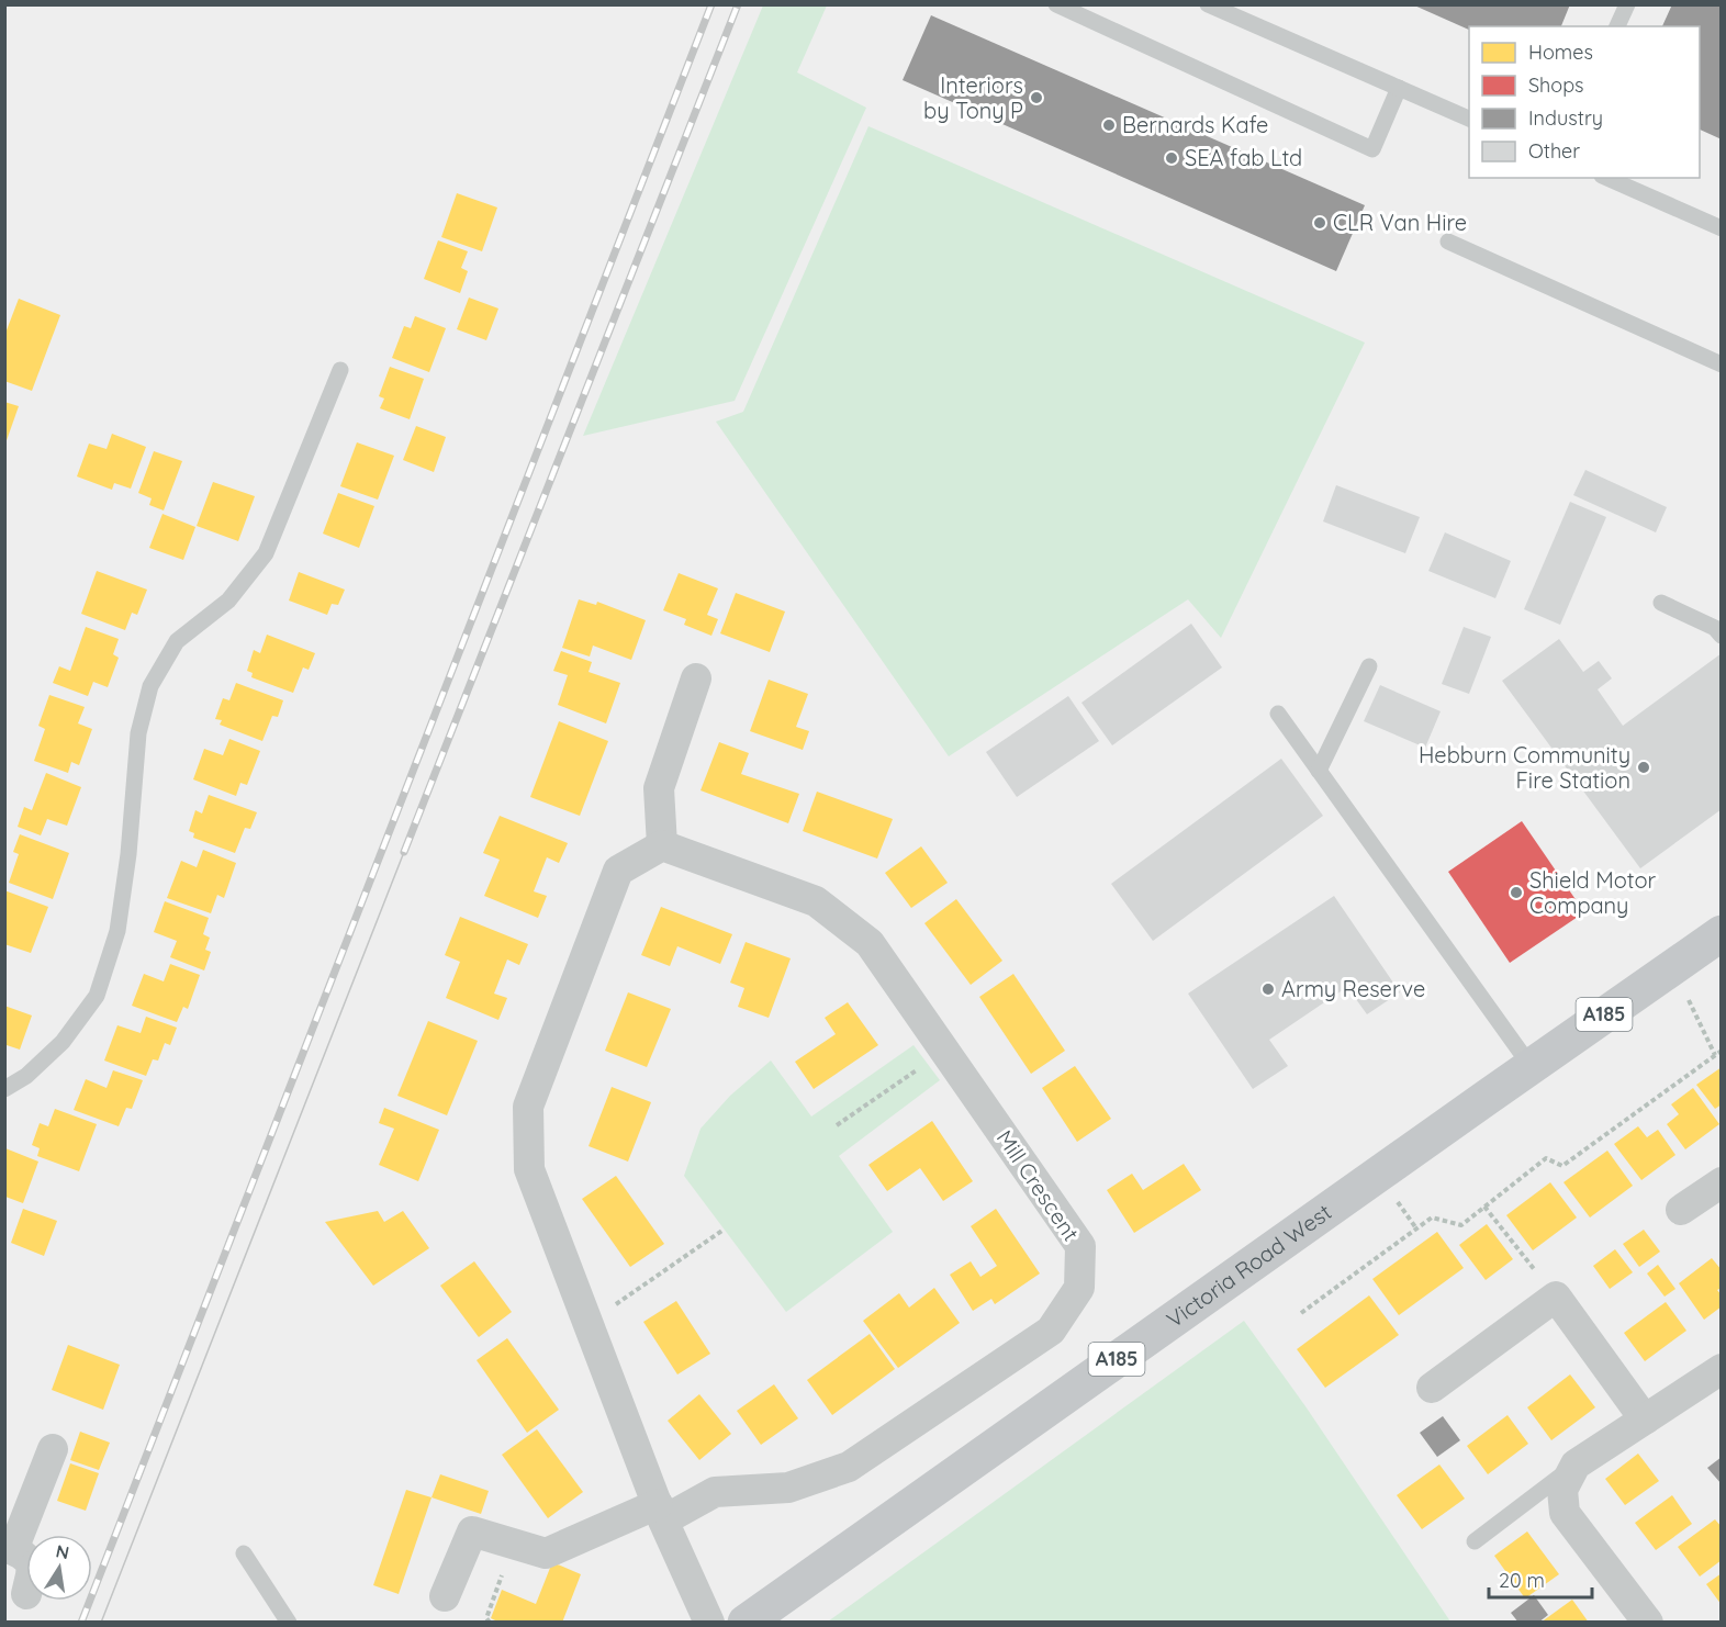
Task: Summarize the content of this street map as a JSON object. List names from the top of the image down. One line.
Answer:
{"streets":{"main road":["A185","Victoria Road West"],"street":["Mill Crescent"]},"places":["Interiors by Tony P","Bernards Kafe","SEA fab Ltd","CLR Van Hire","Hebburn Community Fire Station","Shield Motor Company","Army Reserve"],"legend":["Homes","Shops","Industry","Other"],"scale_bar":"20 m","north":"top"}
